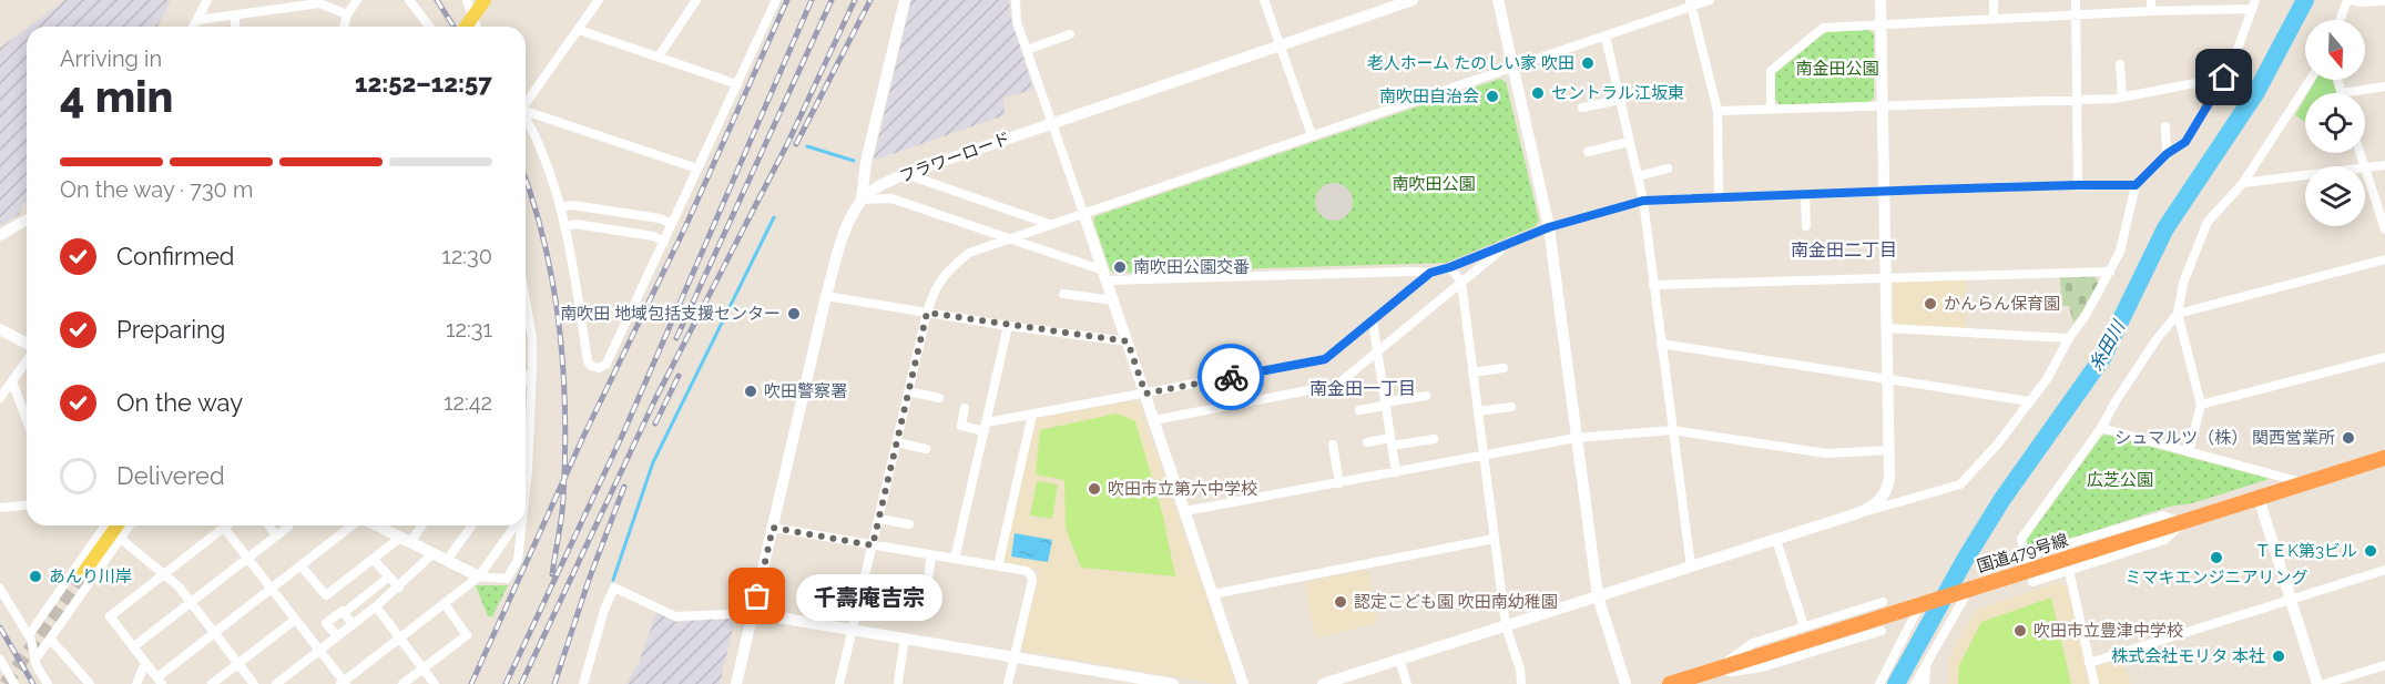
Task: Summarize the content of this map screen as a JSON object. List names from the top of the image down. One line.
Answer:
{"streets":{"highway":["国道479号線"],"street":["フラワーロード"]},"districts":["南金田二丁目","南金田一丁目"],"water":["糸田川"],"parks":["南金田公園","南吹田公園","広芝公園"],"places":["老人ホーム たのしい家 吹田","セントラル江坂東","南吹田自治会","南吹田公園交番","かんらん保育園","南吹田 地域包括支援センター","吹田警察署","シュマルツ（株） 関西営業所","吹田市立第六中学校","ＴＥK第3ビル","ミマキエンジニアリング","あんり川岸","千壽庵吉宗","認定こども園 吹田南幼稚園","吹田市立豊津中学校","株式会社モリタ 本社"],"north":"bottom","page":{"heading":["4 min","Arriving in","12:52–12:57"],"bar":"On the way · 730 m","list":[["Confirmed","12:30"],["Preparing","12:31"],["On the way","12:42"],"Delivered"],"bubble":"千壽庵吉宗"}}
